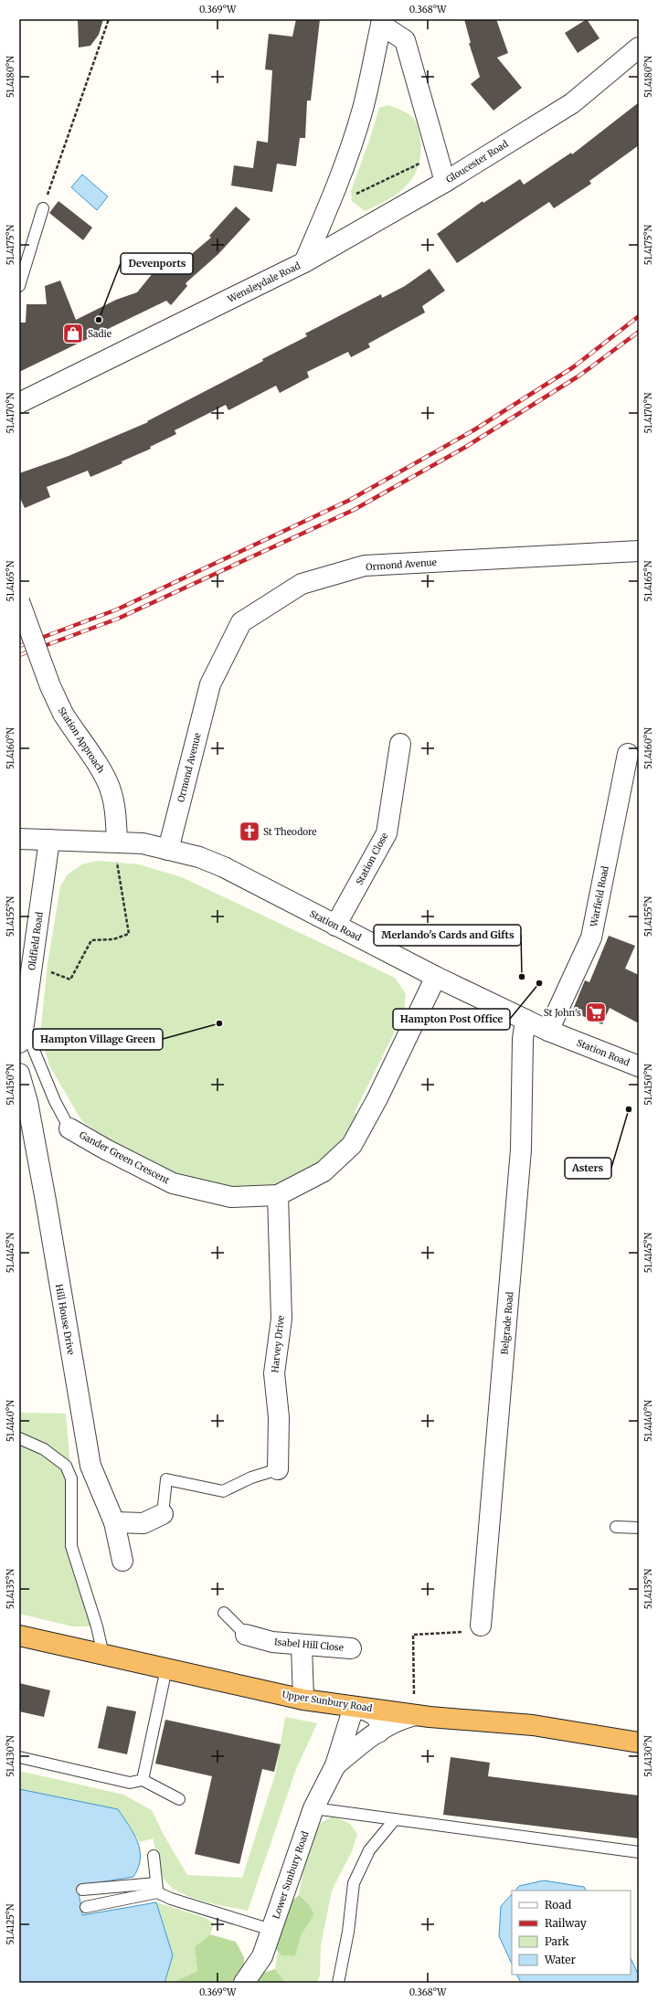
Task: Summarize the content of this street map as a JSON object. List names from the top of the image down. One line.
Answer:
{"streets":{"highway":["Upper Sunbury Road"],"street":["Gloucester Road","Wensleydale Road","Ormond Avenue","Station Approach","Station Close","Warfield Road","Station Road","Oldfield Road","Gander Green Crescent","Hill House Drive","Belgrade Road","Harvey Drive","Isabel Hill Close","Lower Sunbury Road"]},"crossings":[["Gloucester Road","Wensleydale Road"],["Ormond Avenue","Station Road"],["Station Approach","Station Road"],["Station Close","Station Road"],["Warfield Road","Station Road"],["Station Road","Oldfield Road"],["Station Road","Gander Green Crescent"],["Station Road","Belgrade Road"],["Oldfield Road","Gander Green Crescent"],["Gander Green Crescent","Harvey Drive"],["Upper Sunbury Road","Lower Sunbury Road"]],"places":{"other":["Devenports","Merlando's Cards and Gifts","Hampton Post Office","Hampton Village Green","Asters"],"shop":["Sadie"],"church":["St Theodore"],"supermarket":["St John's"]},"legend":["Road","Railway","Park","Water"],"coordinates":["0.369°W","0.368°W","51.4180°N","51.4175°N","51.4170°N","51.4165°N","51.4160°N","51.4155°N","51.4150°N","51.4145°N","51.4140°N","51.4135°N","51.4130°N","51.4125°N"]}
